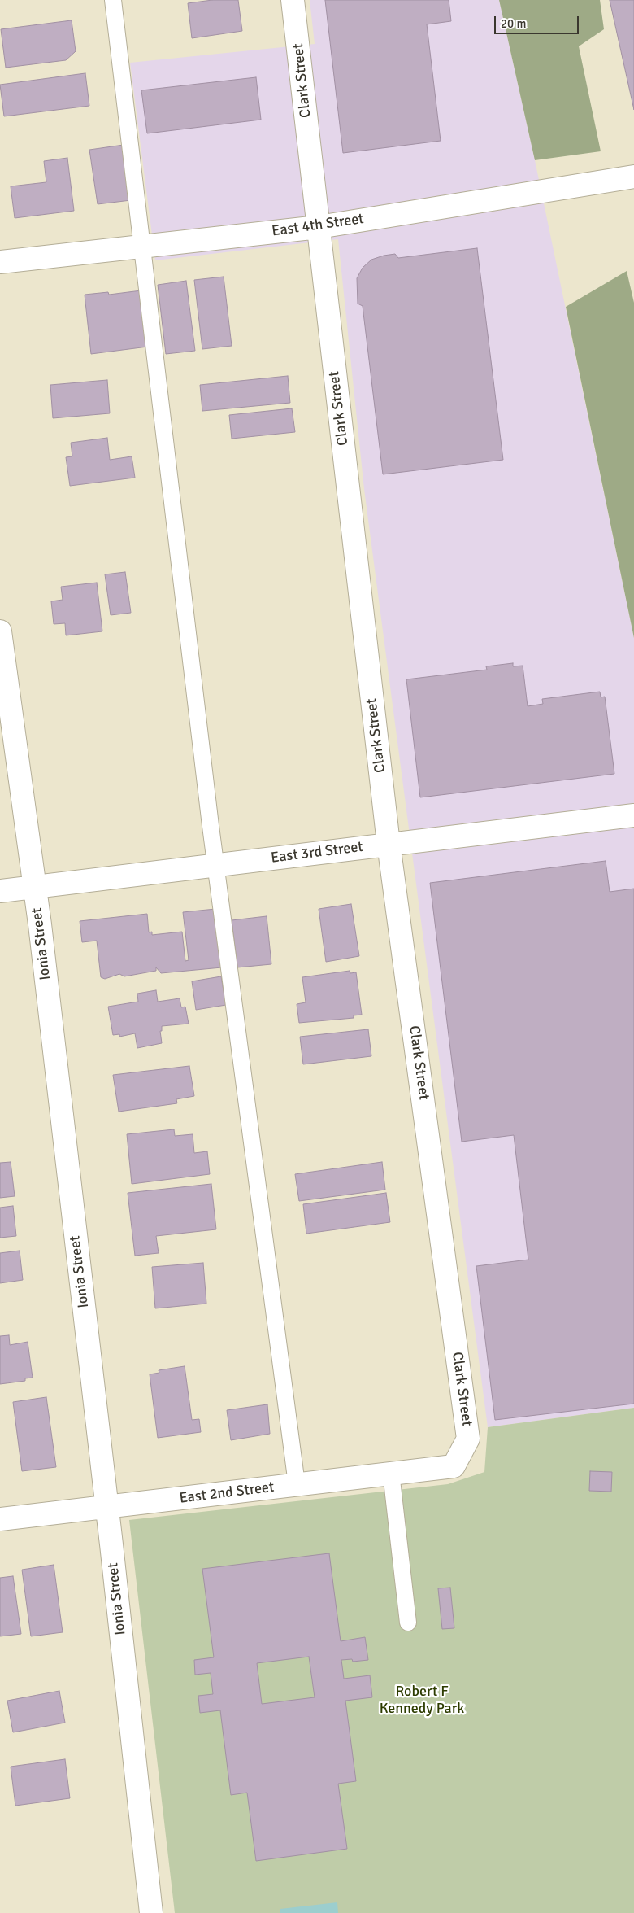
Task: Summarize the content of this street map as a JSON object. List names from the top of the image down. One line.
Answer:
{"streets":{"street":["Clark Street","East 4th Street","East 3rd Street","Ionia Street","East 2nd Street"]},"crossings":[["Clark Street","East 4th Street"],["Clark Street","East 3rd Street"],["Clark Street","East 2nd Street"],["East 3rd Street","Ionia Street"],["Ionia Street","East 2nd Street"]],"parks":["Robert F Kennedy Park"],"scale_bar":"20 m"}
